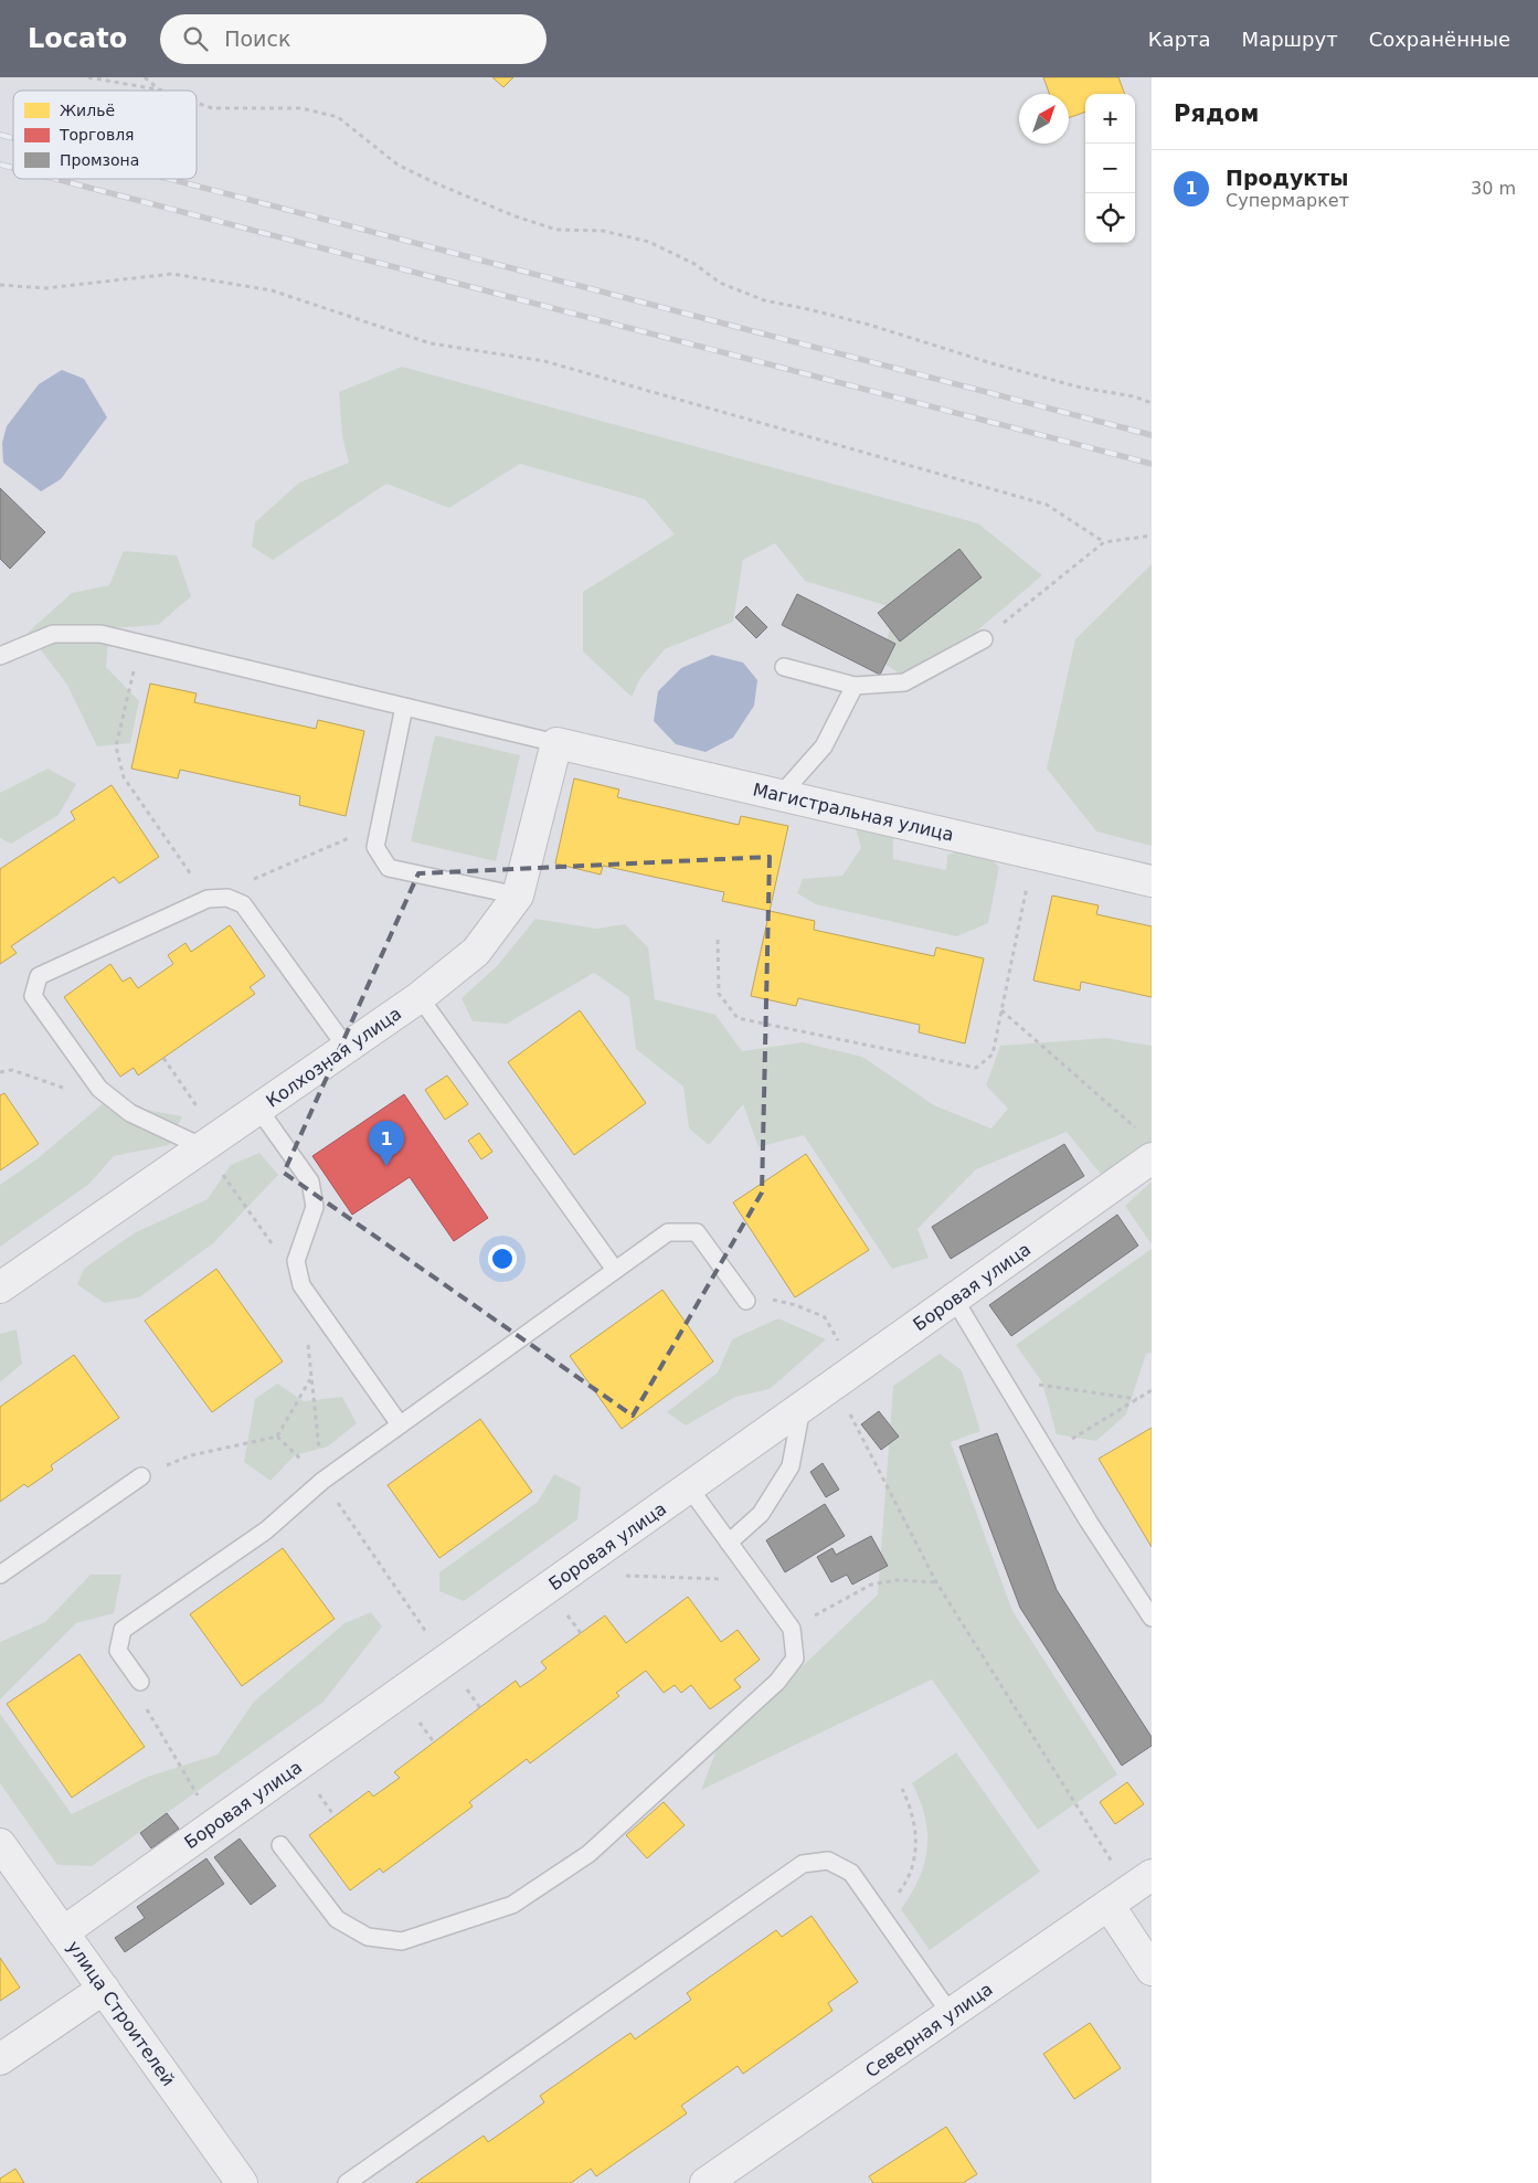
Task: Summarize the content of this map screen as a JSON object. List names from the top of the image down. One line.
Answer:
{"streets":{"street":["Магистральная улица","Колхозная улица","Боровая улица","улица Строителей","Северная улица"]},"crossings":[["Магистральная улица","Колхозная улица"],["Боровая улица","улица Строителей"]],"legend":["Жильё","Торговля","Промзона"],"north":"top right","page":{"header":"Locato","search":"Поиск","nav":["Карта","Маршрут","Сохранённые"],"heading":"Рядом","map_buttons":["+","−"],"list":[{"mark":"1","name":"Продукты","note":"Супермаркет","value":"30 m"}],"pins":"1"}}
